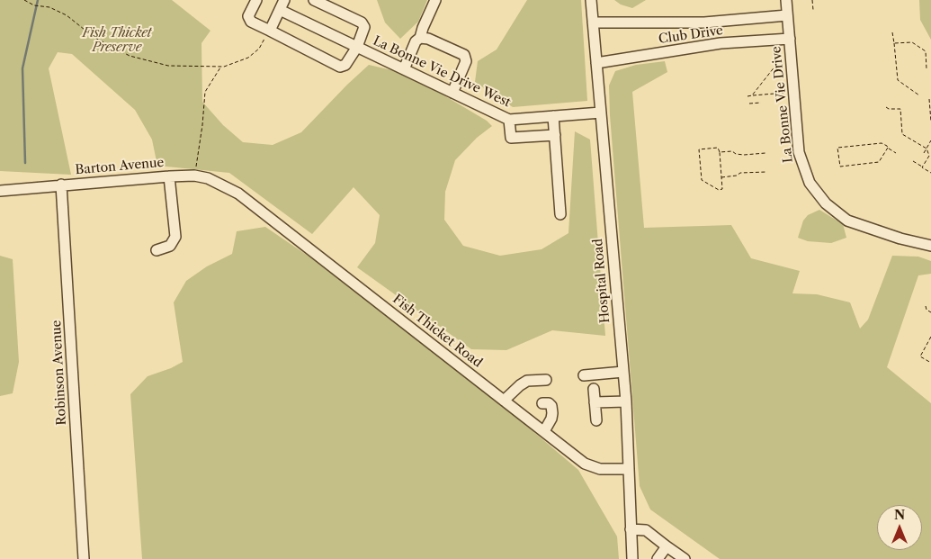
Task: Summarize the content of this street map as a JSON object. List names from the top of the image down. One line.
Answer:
{"streets":{"street":["Club Drive","La Bonne Vie Drive West","La Bonne Vie Drive","Barton Avenue","Hospital Road","Fish Thicket Road","Robinson Avenue"]},"crossings":[["Club Drive","La Bonne Vie Drive"],["Club Drive","Hospital Road"],["La Bonne Vie Drive West","Hospital Road"],["Barton Avenue","Fish Thicket Road"],["Barton Avenue","Robinson Avenue"],["Hospital Road","Fish Thicket Road"]],"parks":["Fish Thicket Preserve"],"north":"top"}
